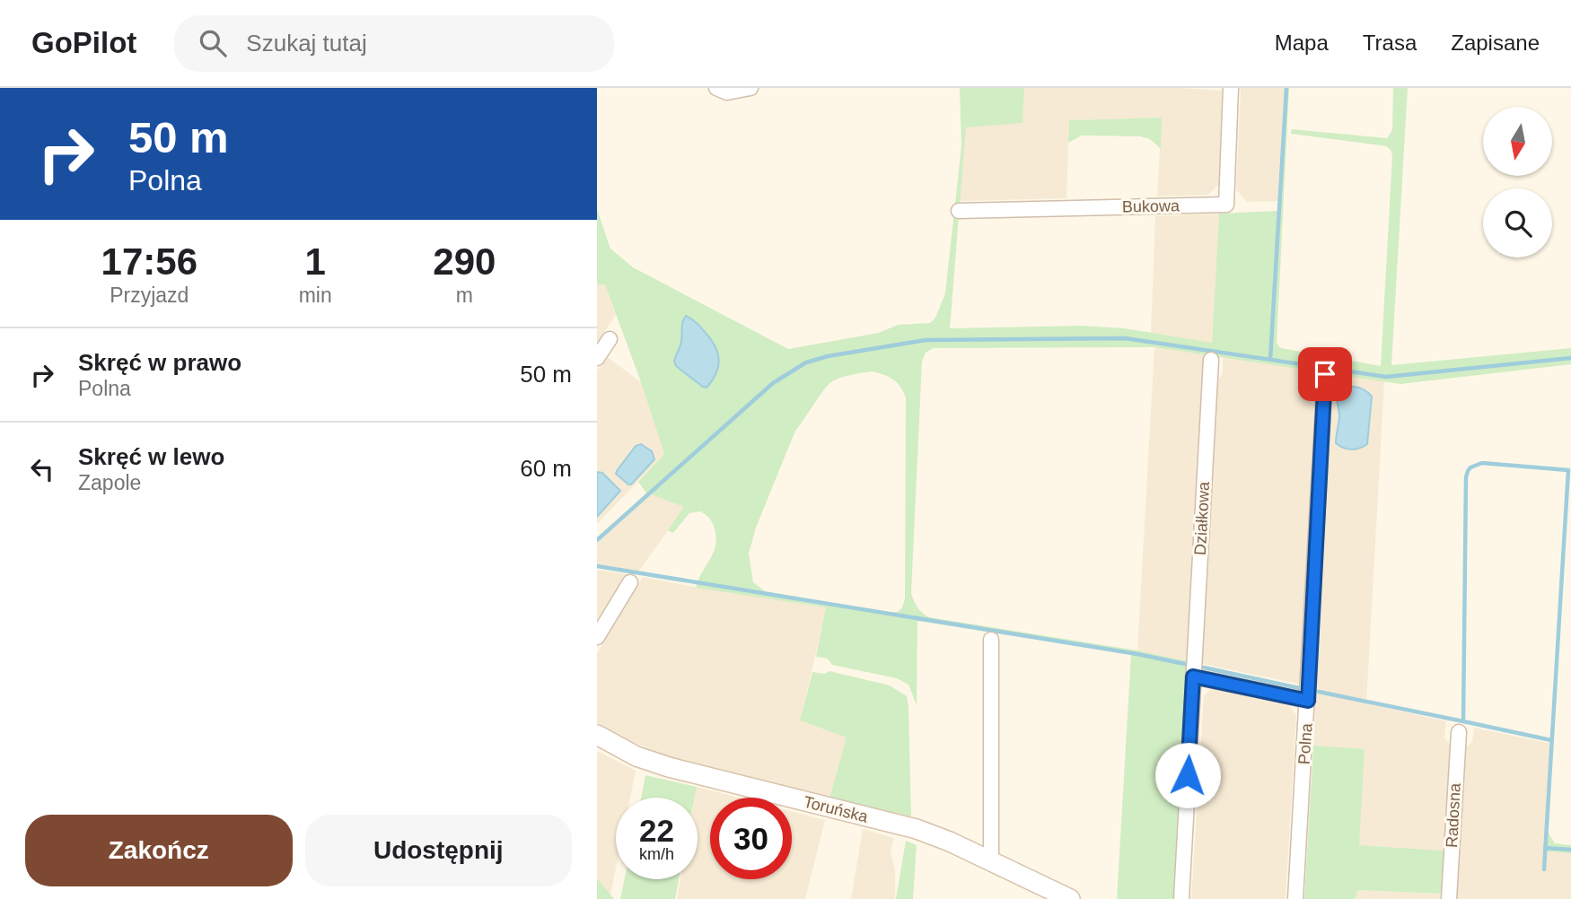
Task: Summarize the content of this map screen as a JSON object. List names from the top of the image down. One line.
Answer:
{"streets":{"main road":["Toruńska"],"street":["Bukowa","Działkowa","Polna","Radosna"]},"crossings":[["Działkowa","Polna"]],"north":"bottom","page":{"header":"GoPilot","search":"Szukaj tutaj","nav":["Mapa","Trasa","Zapisane"],"turn":["50 m","Polna"],"eta":["17:56","Przyjazd","1","min","290","m"],"list":[{"name":"Skręć w prawo","note":"Polna","value":"50 m"},{"name":"Skręć w lewo","note":"Zapole","value":"60 m"}],"speed":"22 km/h","limit":"30","buttons":["Zakończ","Udostępnij"]}}
